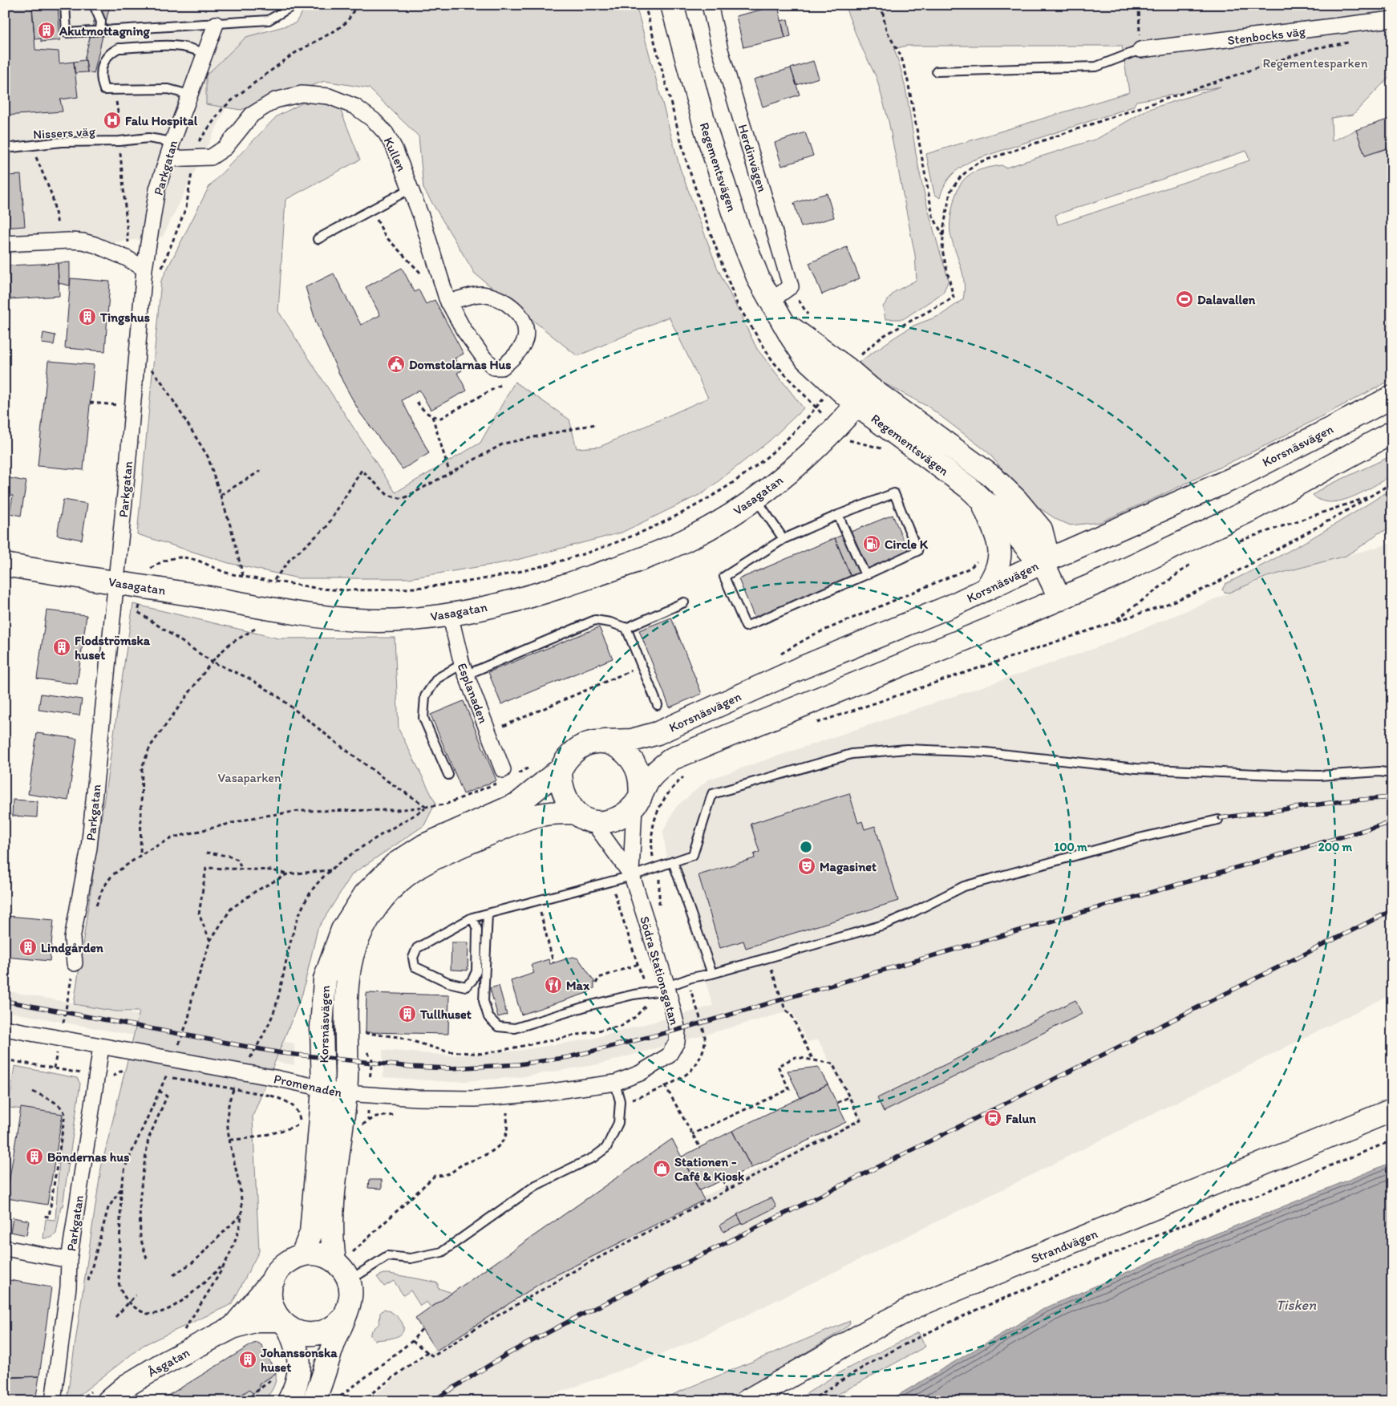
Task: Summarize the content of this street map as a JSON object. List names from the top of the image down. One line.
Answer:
{"streets":{"street":["Stenbocks väg","Kullen","Herdinvägen","Regementsvägen","Parkgatan","Korsnäsvägen","Vasagatan","Esplanaden","Södra Stationsgatan","Promenaden","Strandvägen","Åsgatan"],"lane":["Nissers väg"]},"crossings":[["Nissers väg","Parkgatan"],["Kullen","Parkgatan"],["Herdinvägen","Regementsvägen"],["Regementsvägen","Korsnäsvägen"],["Regementsvägen","Vasagatan"],["Parkgatan","Vasagatan"],["Parkgatan","Promenaden"],["Korsnäsvägen","Södra Stationsgatan"],["Korsnäsvägen","Promenaden"],["Korsnäsvägen","Åsgatan"],["Vasagatan","Esplanaden"],["Södra Stationsgatan","Promenaden"]],"water":["Tisken"],"parks":["Regementesparken","Vasaparken"],"places":{"building":["Akutmottagning","Tingshus","Flodströmska huset","Lindgården","Tullhuset","Böndernas hus","Johanssonska huset"],"hospital":["Falu Hospital"],"sports":["Dalavallen"],"public building":["Domstolarnas Hus"],"fuel station":["Circle K"],"theatre":["Magasinet"],"restaurant":["Max"],"station":["Falun"],"shop":["Stationen - Café & Kiosk"]},"rings":["100 m","200 m"]}
